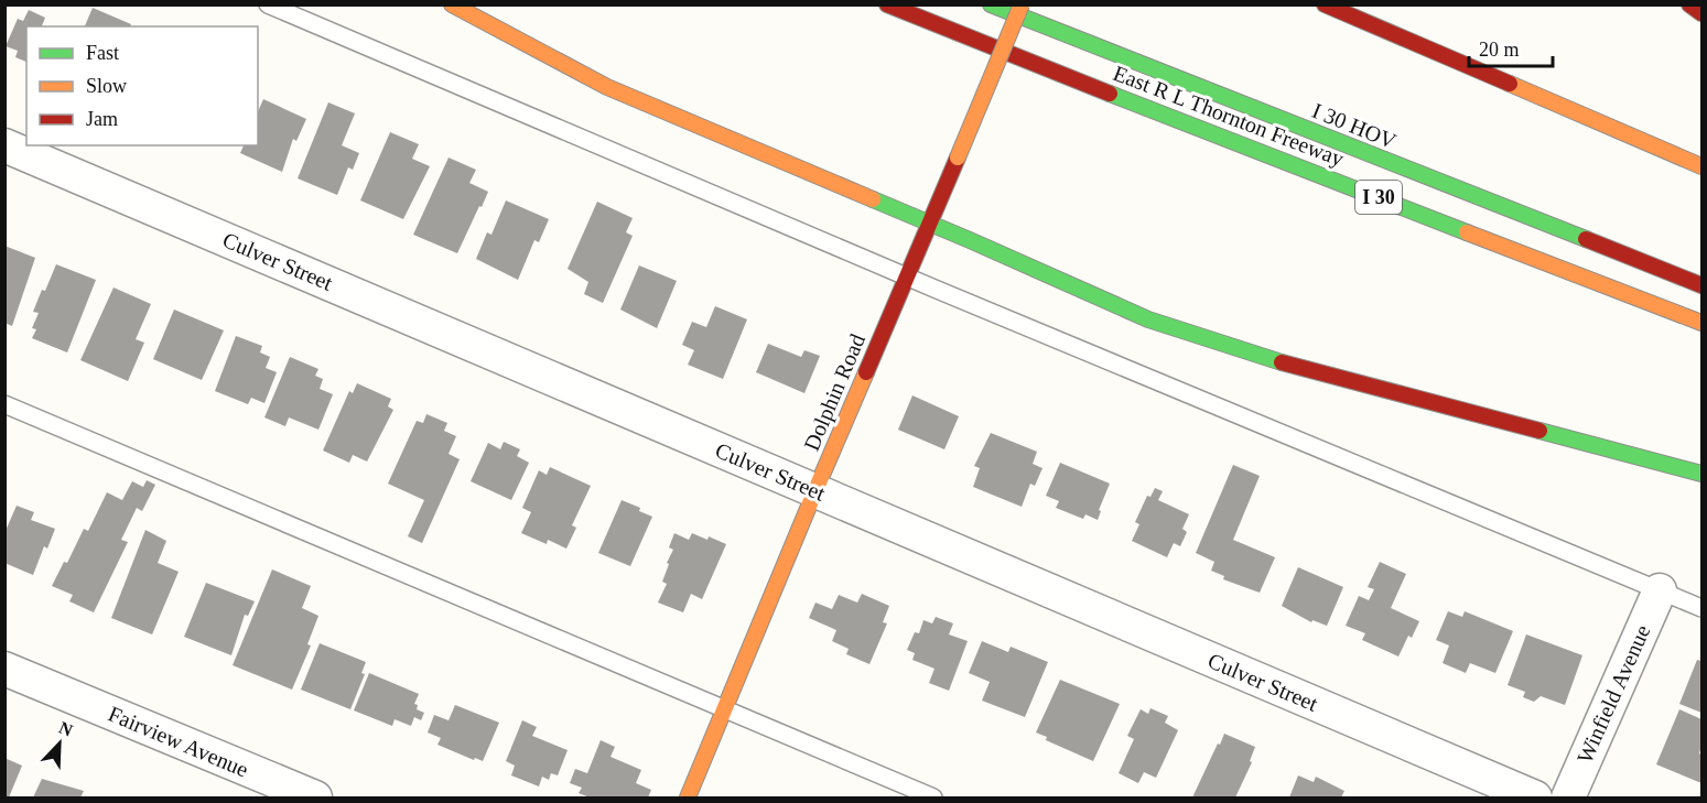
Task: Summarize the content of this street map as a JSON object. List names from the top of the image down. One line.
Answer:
{"streets":{"main road":["East R L Thornton Freeway","I 30 HOV","I 30","Dolphin Road"],"street":["Culver Street","Winfield Avenue","Fairview Avenue"]},"crossings":[["Culver Street","Dolphin Road"]],"legend":["Fast","Slow","Jam"],"scale_bar":"20 m","north":"top right"}
